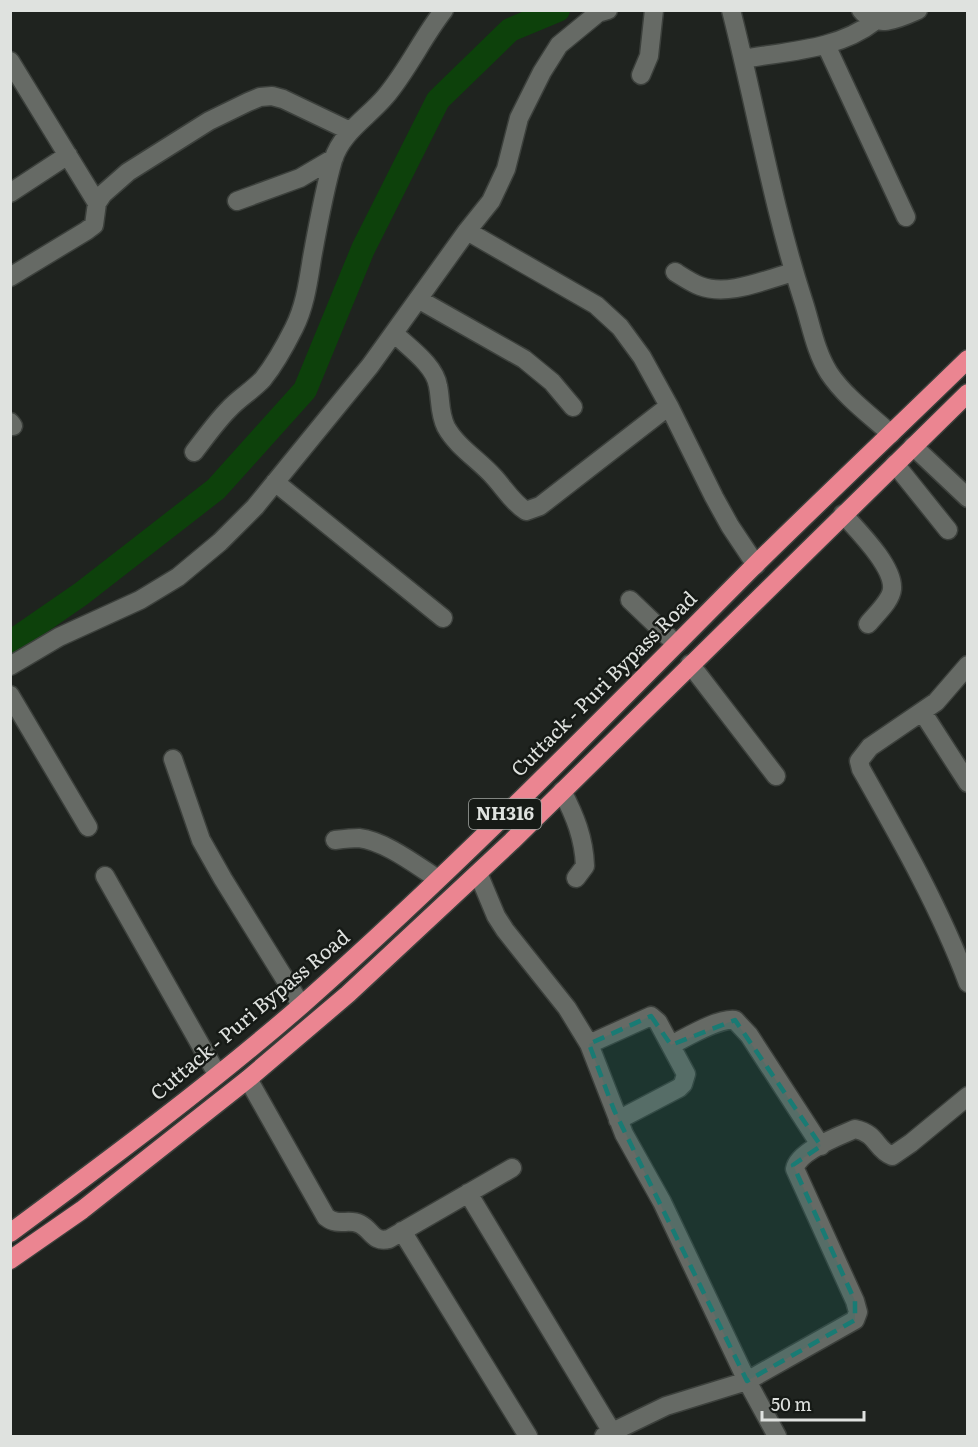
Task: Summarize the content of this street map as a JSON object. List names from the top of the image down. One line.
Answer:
{"streets":{"highway":["Cuttack - Puri Bypass Road","NH316"]},"scale_bar":"50 m"}
